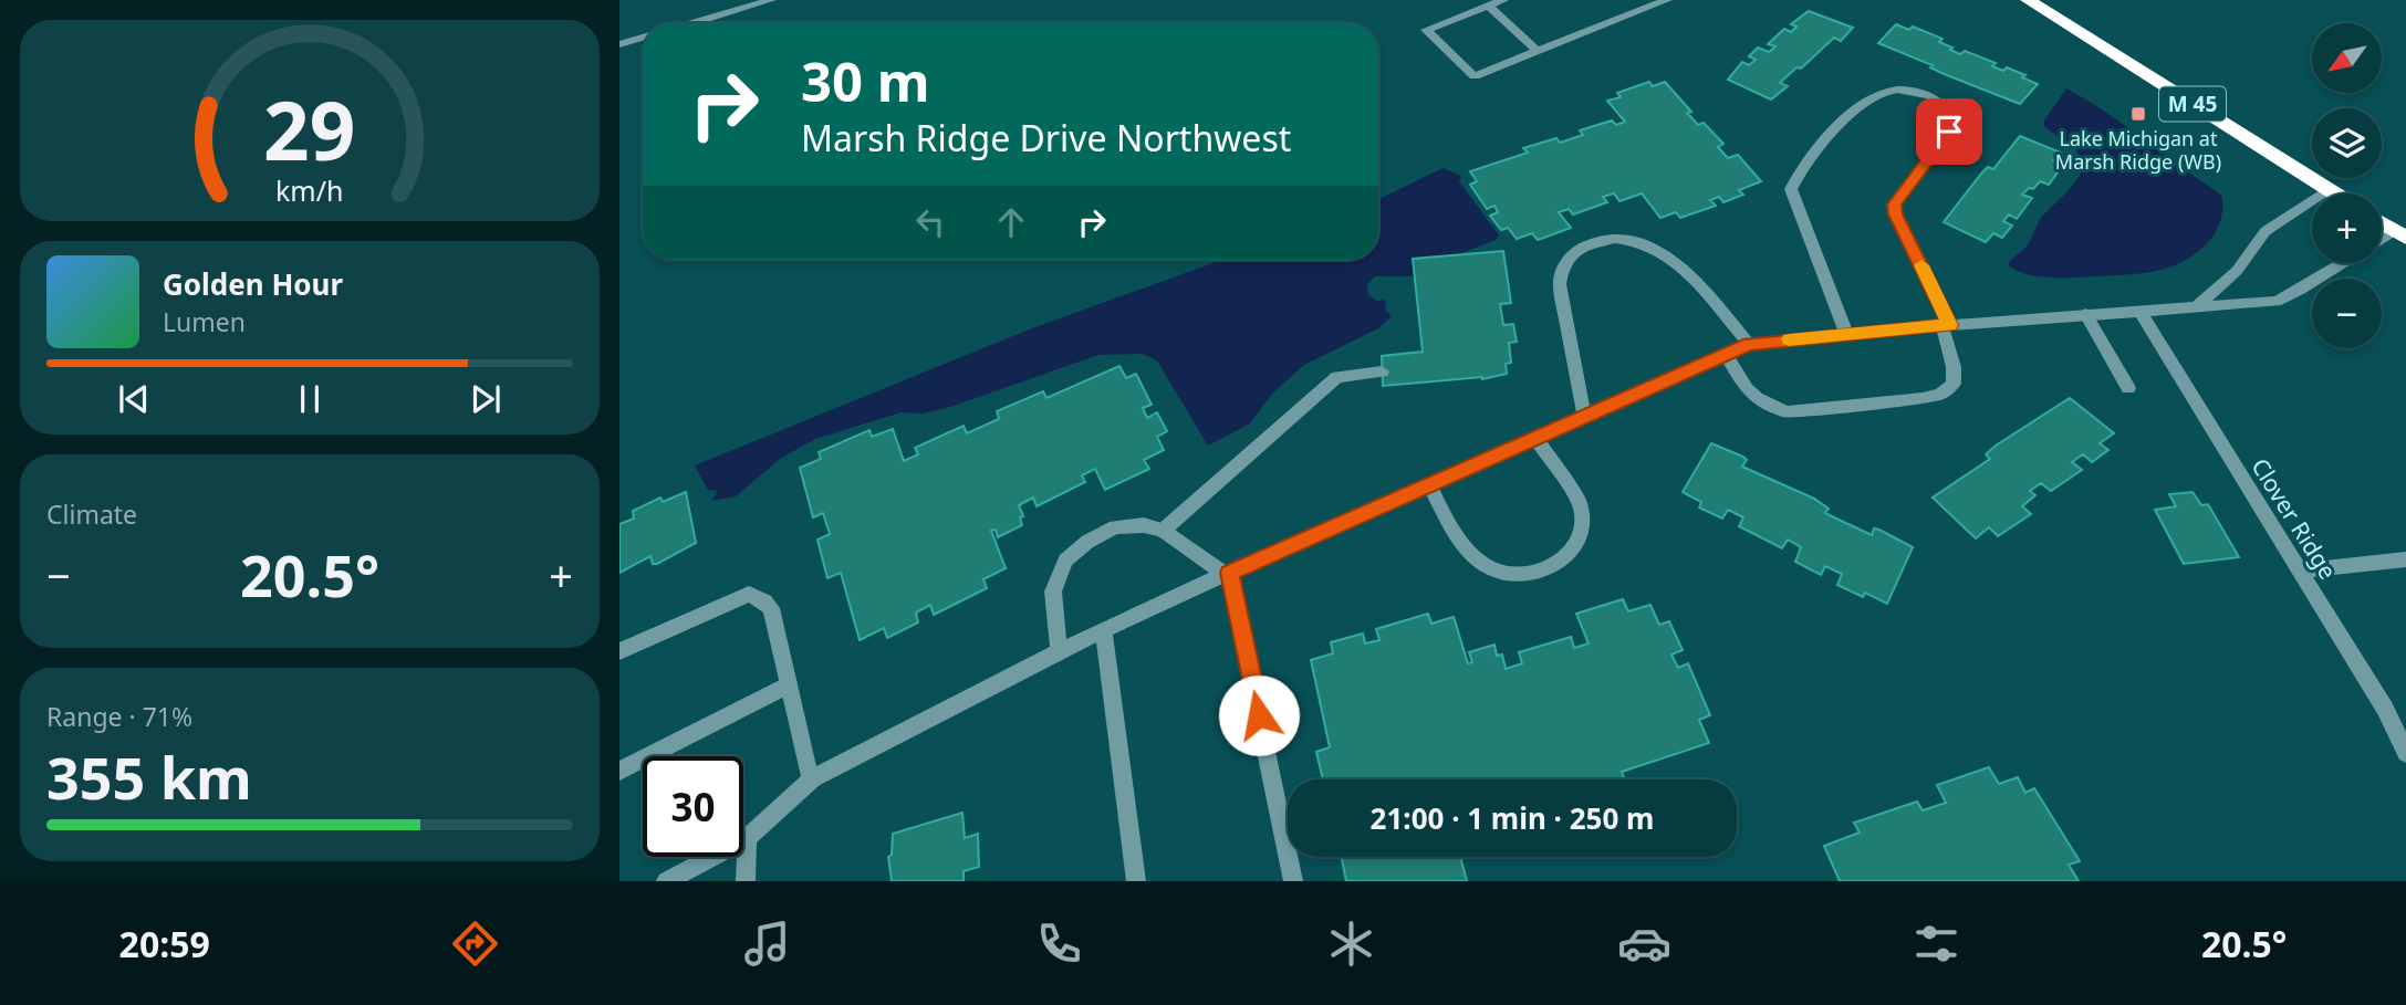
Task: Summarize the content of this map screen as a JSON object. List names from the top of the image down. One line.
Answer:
{"streets":{"highway":["M 45"],"street":["Clover Ridge"]},"places":{"transit":["Lake Michigan at Marsh Ridge (WB)"]},"north":"bottom left","page":{"map_buttons":["+","−"],"turn":["30 m","Marsh Ridge Drive Northwest"],"song":["Golden Hour","Lumen"],"tile":["Climate",["Range · 71%","355 km"]],"heat":["−","20.5°","+"],"limit":"30","trip":"21:00 · 1 min · 250 m","tabs":["20:59","20.5°"],"gauge":["29","km/h"]}}
